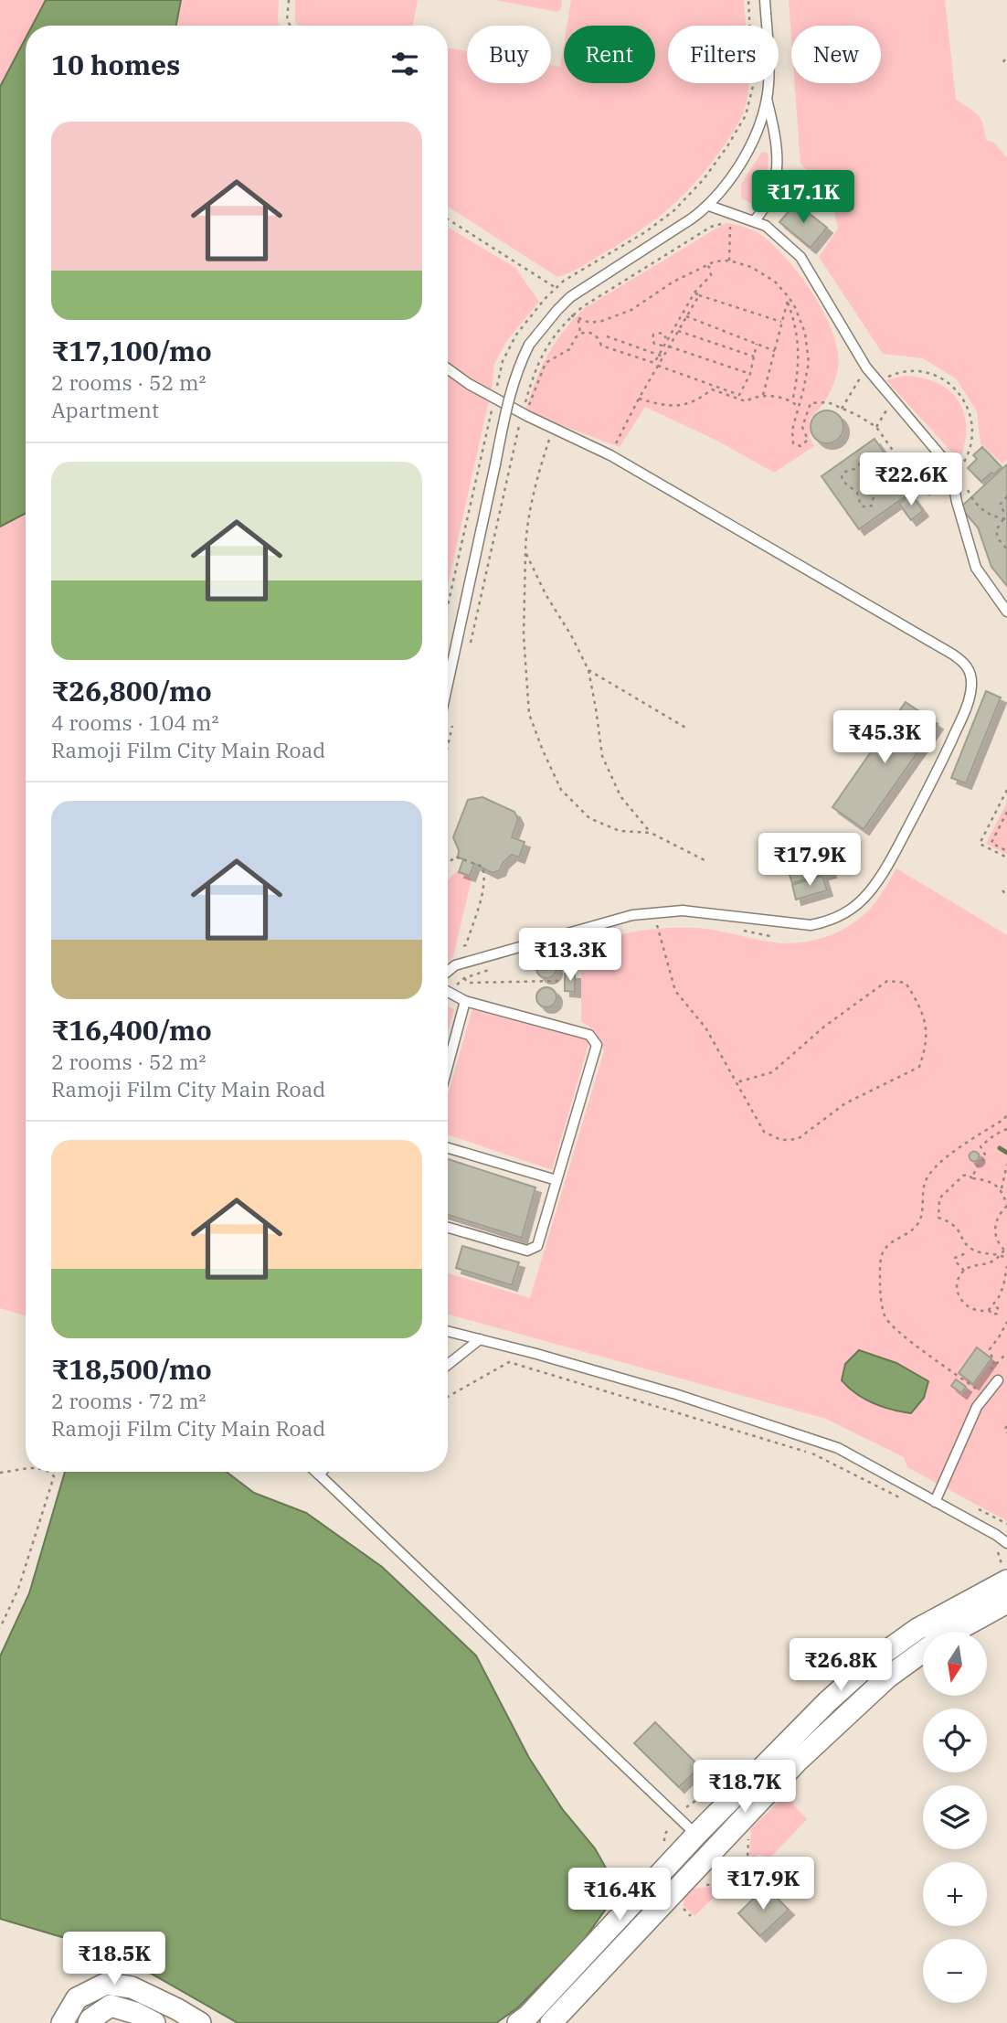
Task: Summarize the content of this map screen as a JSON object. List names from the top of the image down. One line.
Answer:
{"north":"bottom","page":{"chip":["Buy","Rent","Filters","New"],"heading":"10 homes","list":[{"name":"₹17,100/mo","note":"2 rooms · 52 m² · Apartment"},{"name":"₹26,800/mo","note":"4 rooms · 104 m² · Ramoji Film City Main Road"},{"name":"₹16,400/mo","note":"2 rooms · 52 m² · Ramoji Film City Main Road"},{"name":"₹18,500/mo","note":"2 rooms · 72 m² · Ramoji Film City Main Road"}],"price":["₹17.1K","₹22.6K","₹45.3K","₹17.9K","₹13.3K","₹26.8K","₹18.7K","₹17.9K","₹16.4K","₹18.5K"],"map_buttons":["+","−"]}}
